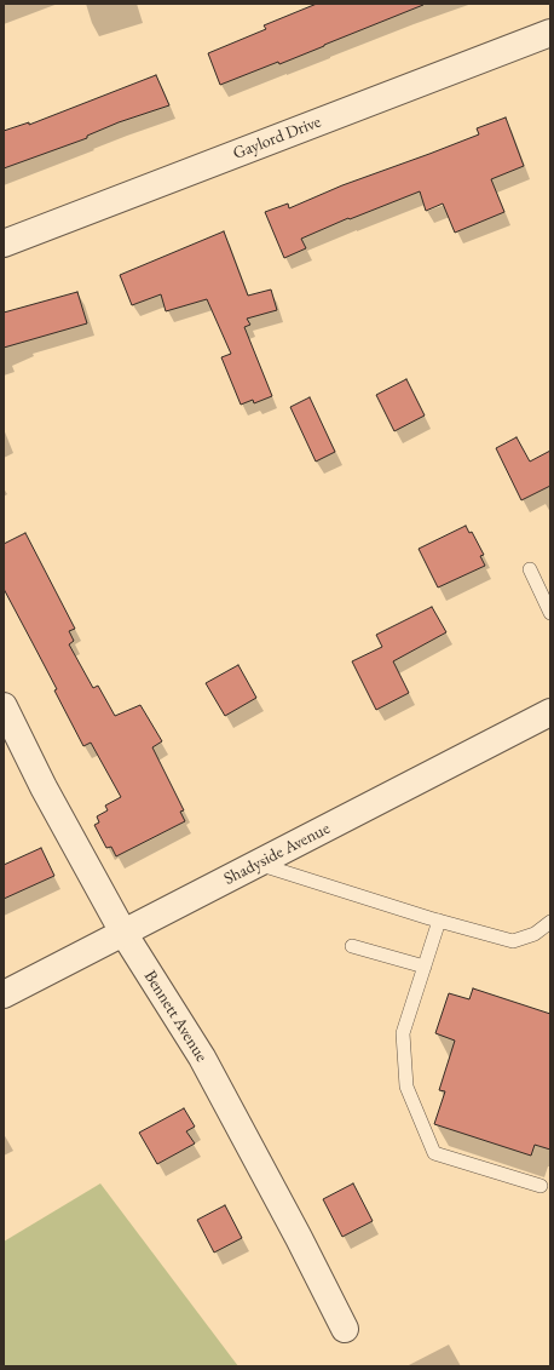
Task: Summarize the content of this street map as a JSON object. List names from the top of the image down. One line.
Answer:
{"streets":{"street":["Gaylord Drive","Shadyside Avenue","Bennett Avenue"]},"crossings":[["Shadyside Avenue","Bennett Avenue"]]}
